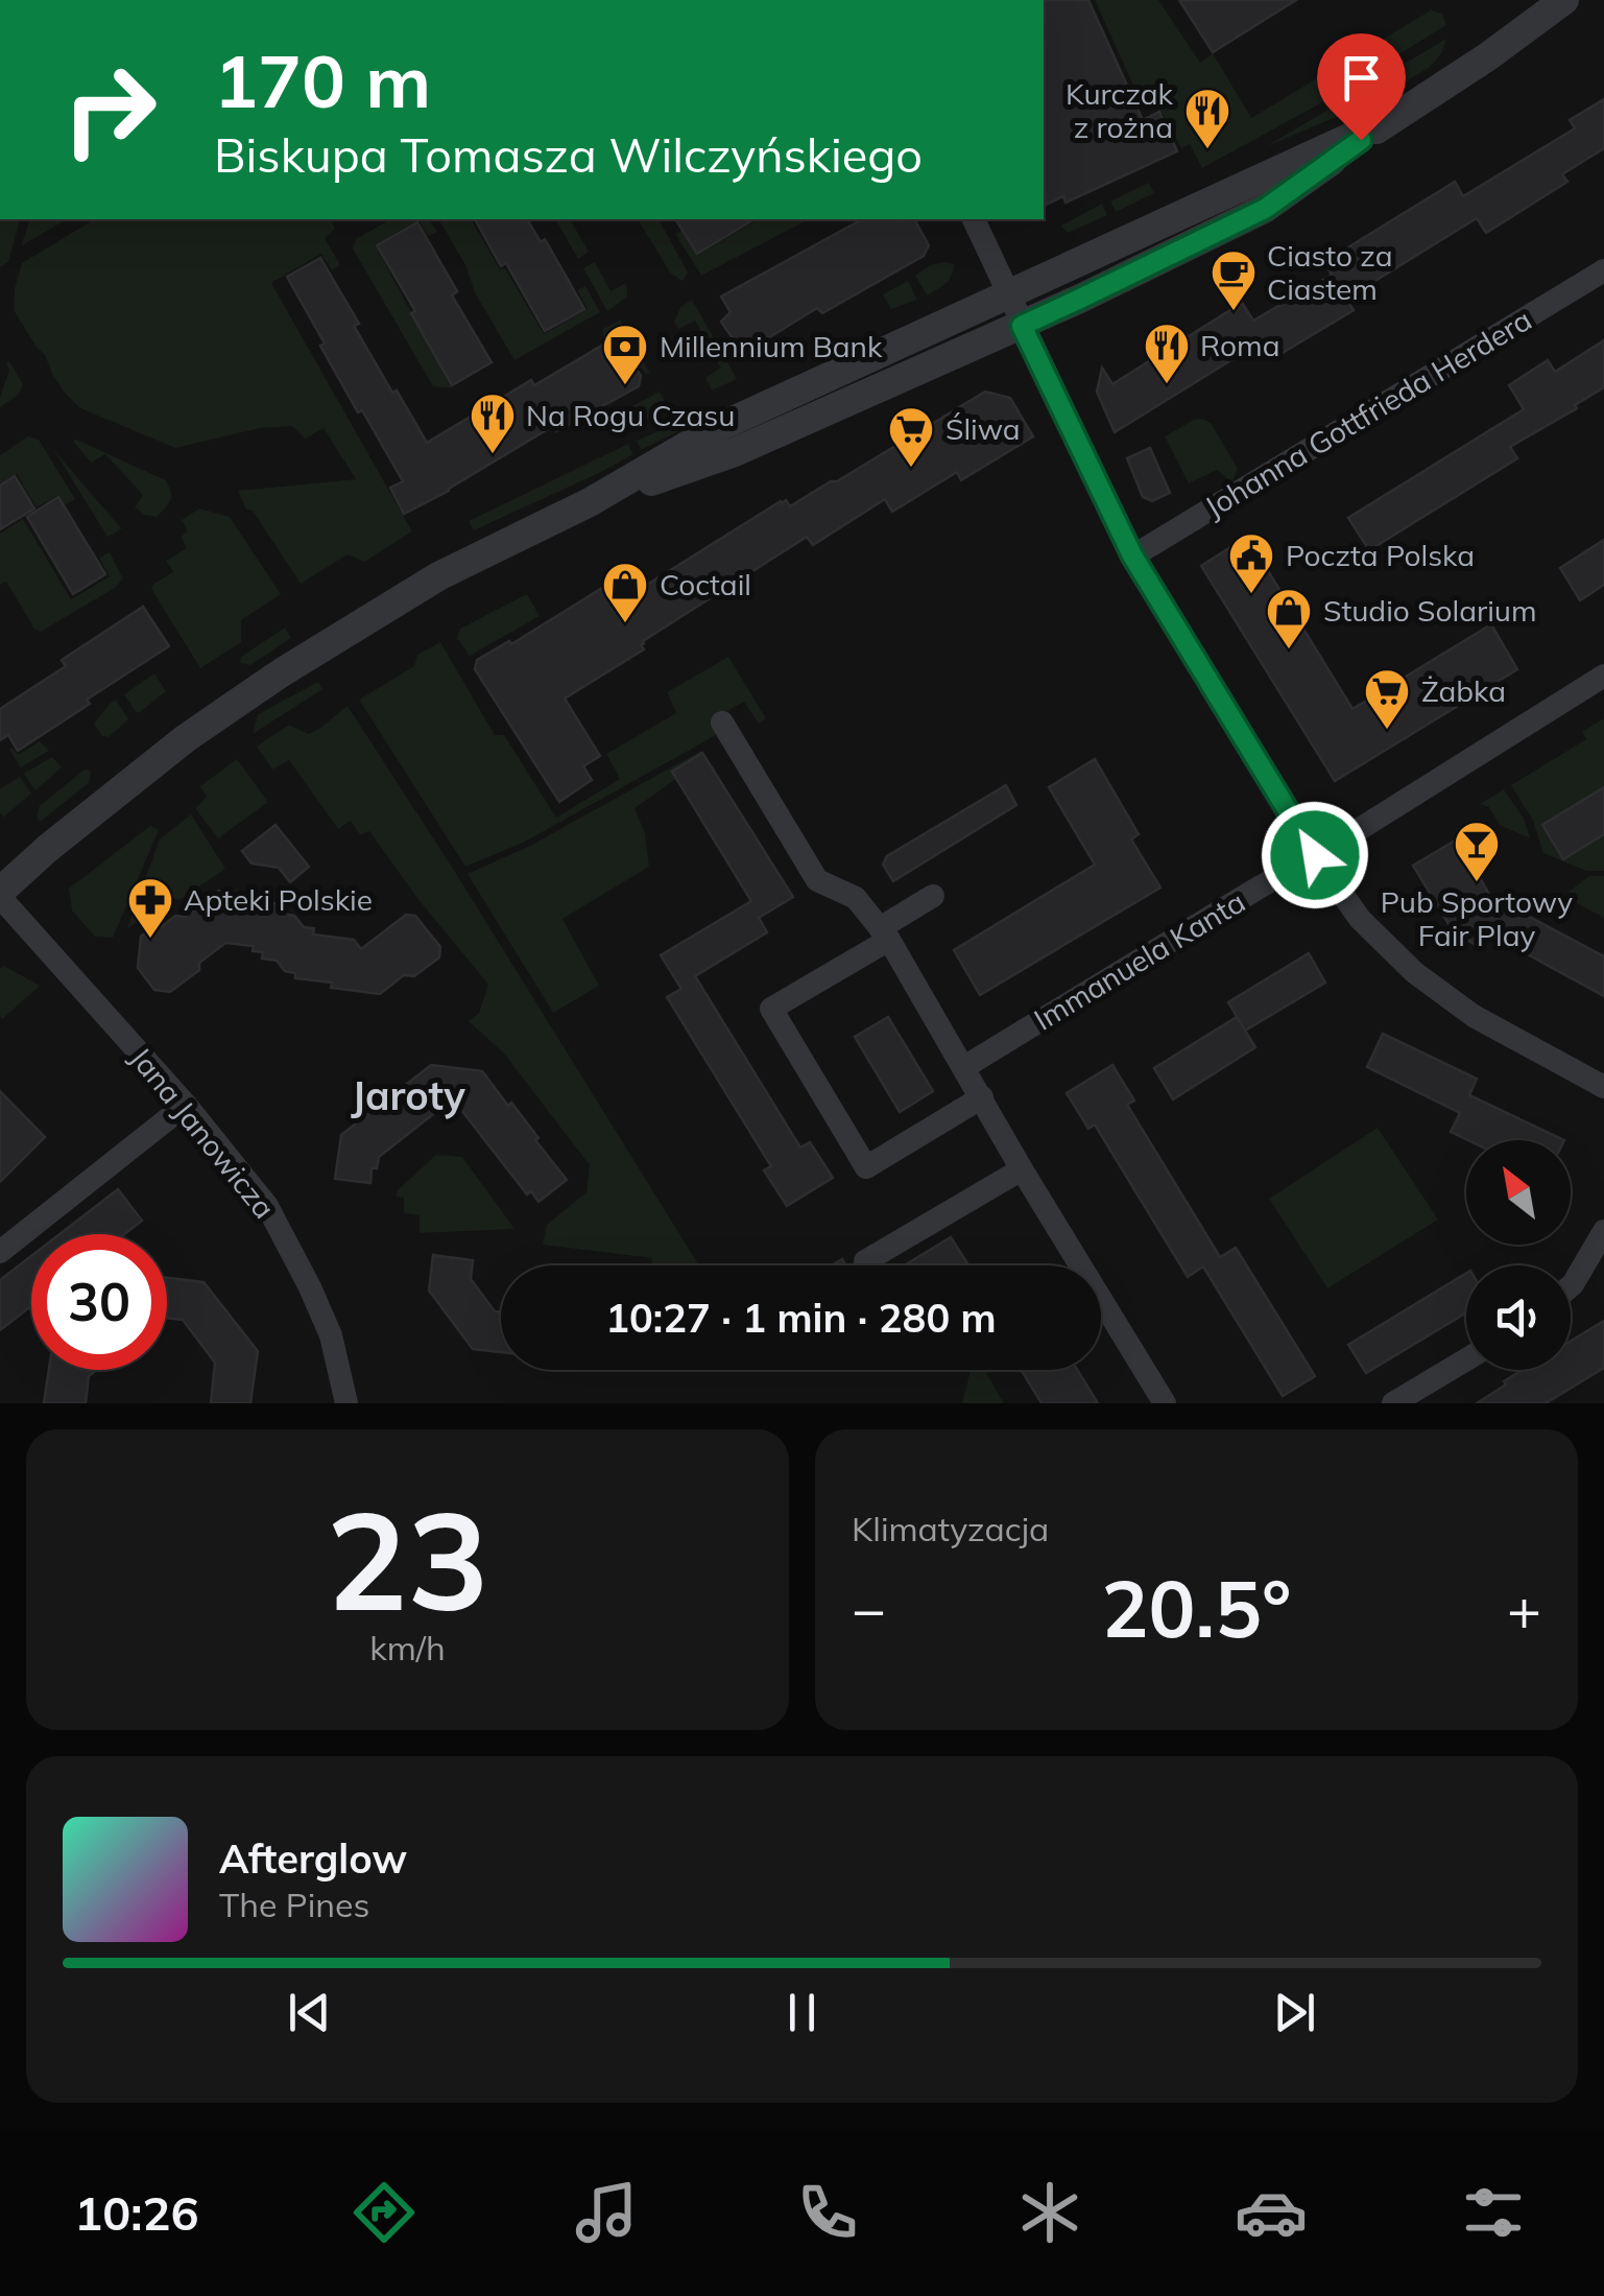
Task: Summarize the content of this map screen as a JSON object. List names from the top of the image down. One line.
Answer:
{"streets":{"street":["Johanna Gottfrieda Herdera","Immanuela Kanta","Jana Janowicza"]},"districts":["Jaroty"],"places":{"restaurant":["Kurczak z rożna","Roma","Na Rogu Czasu"],"cafe":["Ciasto za Ciastem"],"bank":["Millennium Bank"],"supermarket":["Śliwa","Żabka"],"public building":["Poczta Polska"],"shop":["Coctail","Studio Solarium"],"bar":["Pub Sportowy Fair Play"],"pharmacy":["Apteki Polskie"]},"north":"top left","page":{"turn":["170 m","Biskupa Tomasza Wilczyńskiego"],"limit":"30","trip":"10:27 · 1 min · 280 m","tile":[["23","km/h"],"Klimatyzacja"],"heat":["−","20.5°","+"],"song":["Afterglow","The Pines"],"tabs":"10:26"}}
